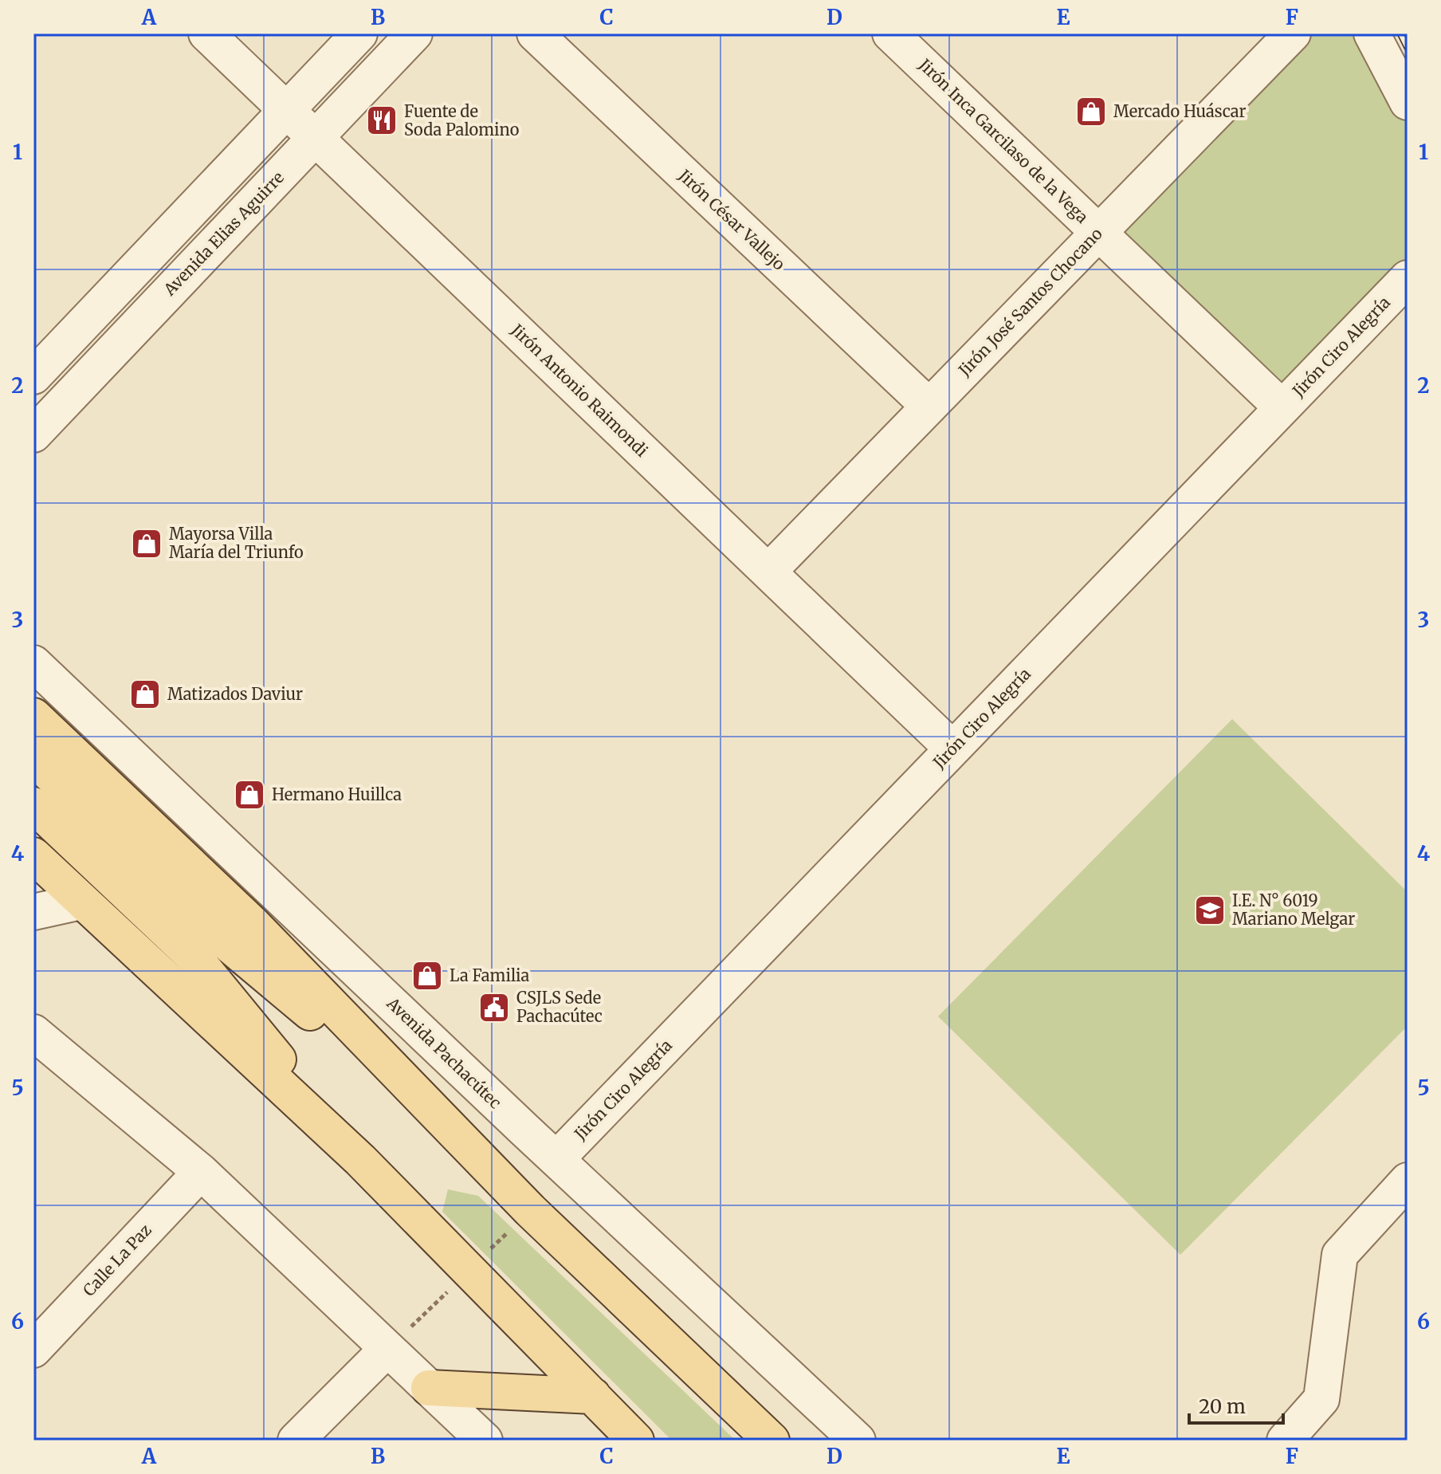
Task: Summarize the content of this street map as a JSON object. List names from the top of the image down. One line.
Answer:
{"streets":{"street":["Jirón Inca Garcilaso de la Vega","Jirón César Vallejo","Avenida Elias Aguirre","Jirón José Santos Chocano","Jirón Ciro Alegría","Jirón Antonio Raimondi","Avenida Pachacútec","Calle La Paz"]},"crossings":[["Jirón Inca Garcilaso de la Vega","Jirón José Santos Chocano"],["Jirón Inca Garcilaso de la Vega","Jirón Ciro Alegría"],["Jirón César Vallejo","Jirón José Santos Chocano"],["Avenida Elias Aguirre","Jirón Antonio Raimondi"],["Jirón José Santos Chocano","Jirón Antonio Raimondi"],["Jirón Ciro Alegría","Jirón Antonio Raimondi"],["Jirón Ciro Alegría","Avenida Pachacútec"]],"places":{"shop":["Mercado Huáscar","Mayorsa Villa María del Triunfo","Matizados Daviur","Hermano Huillca","La Familia"],"restaurant":["Fuente de Soda Palomino"],"school or university":["I.E. N° 6019 Mariano Melgar"],"public building":["CSJLS Sede Pachacútec"]},"scale_bar":"20 m","grid":{"columns":["A","B","C","D","E","F"],"rows":["1","2","3","4","5","6"]}}
